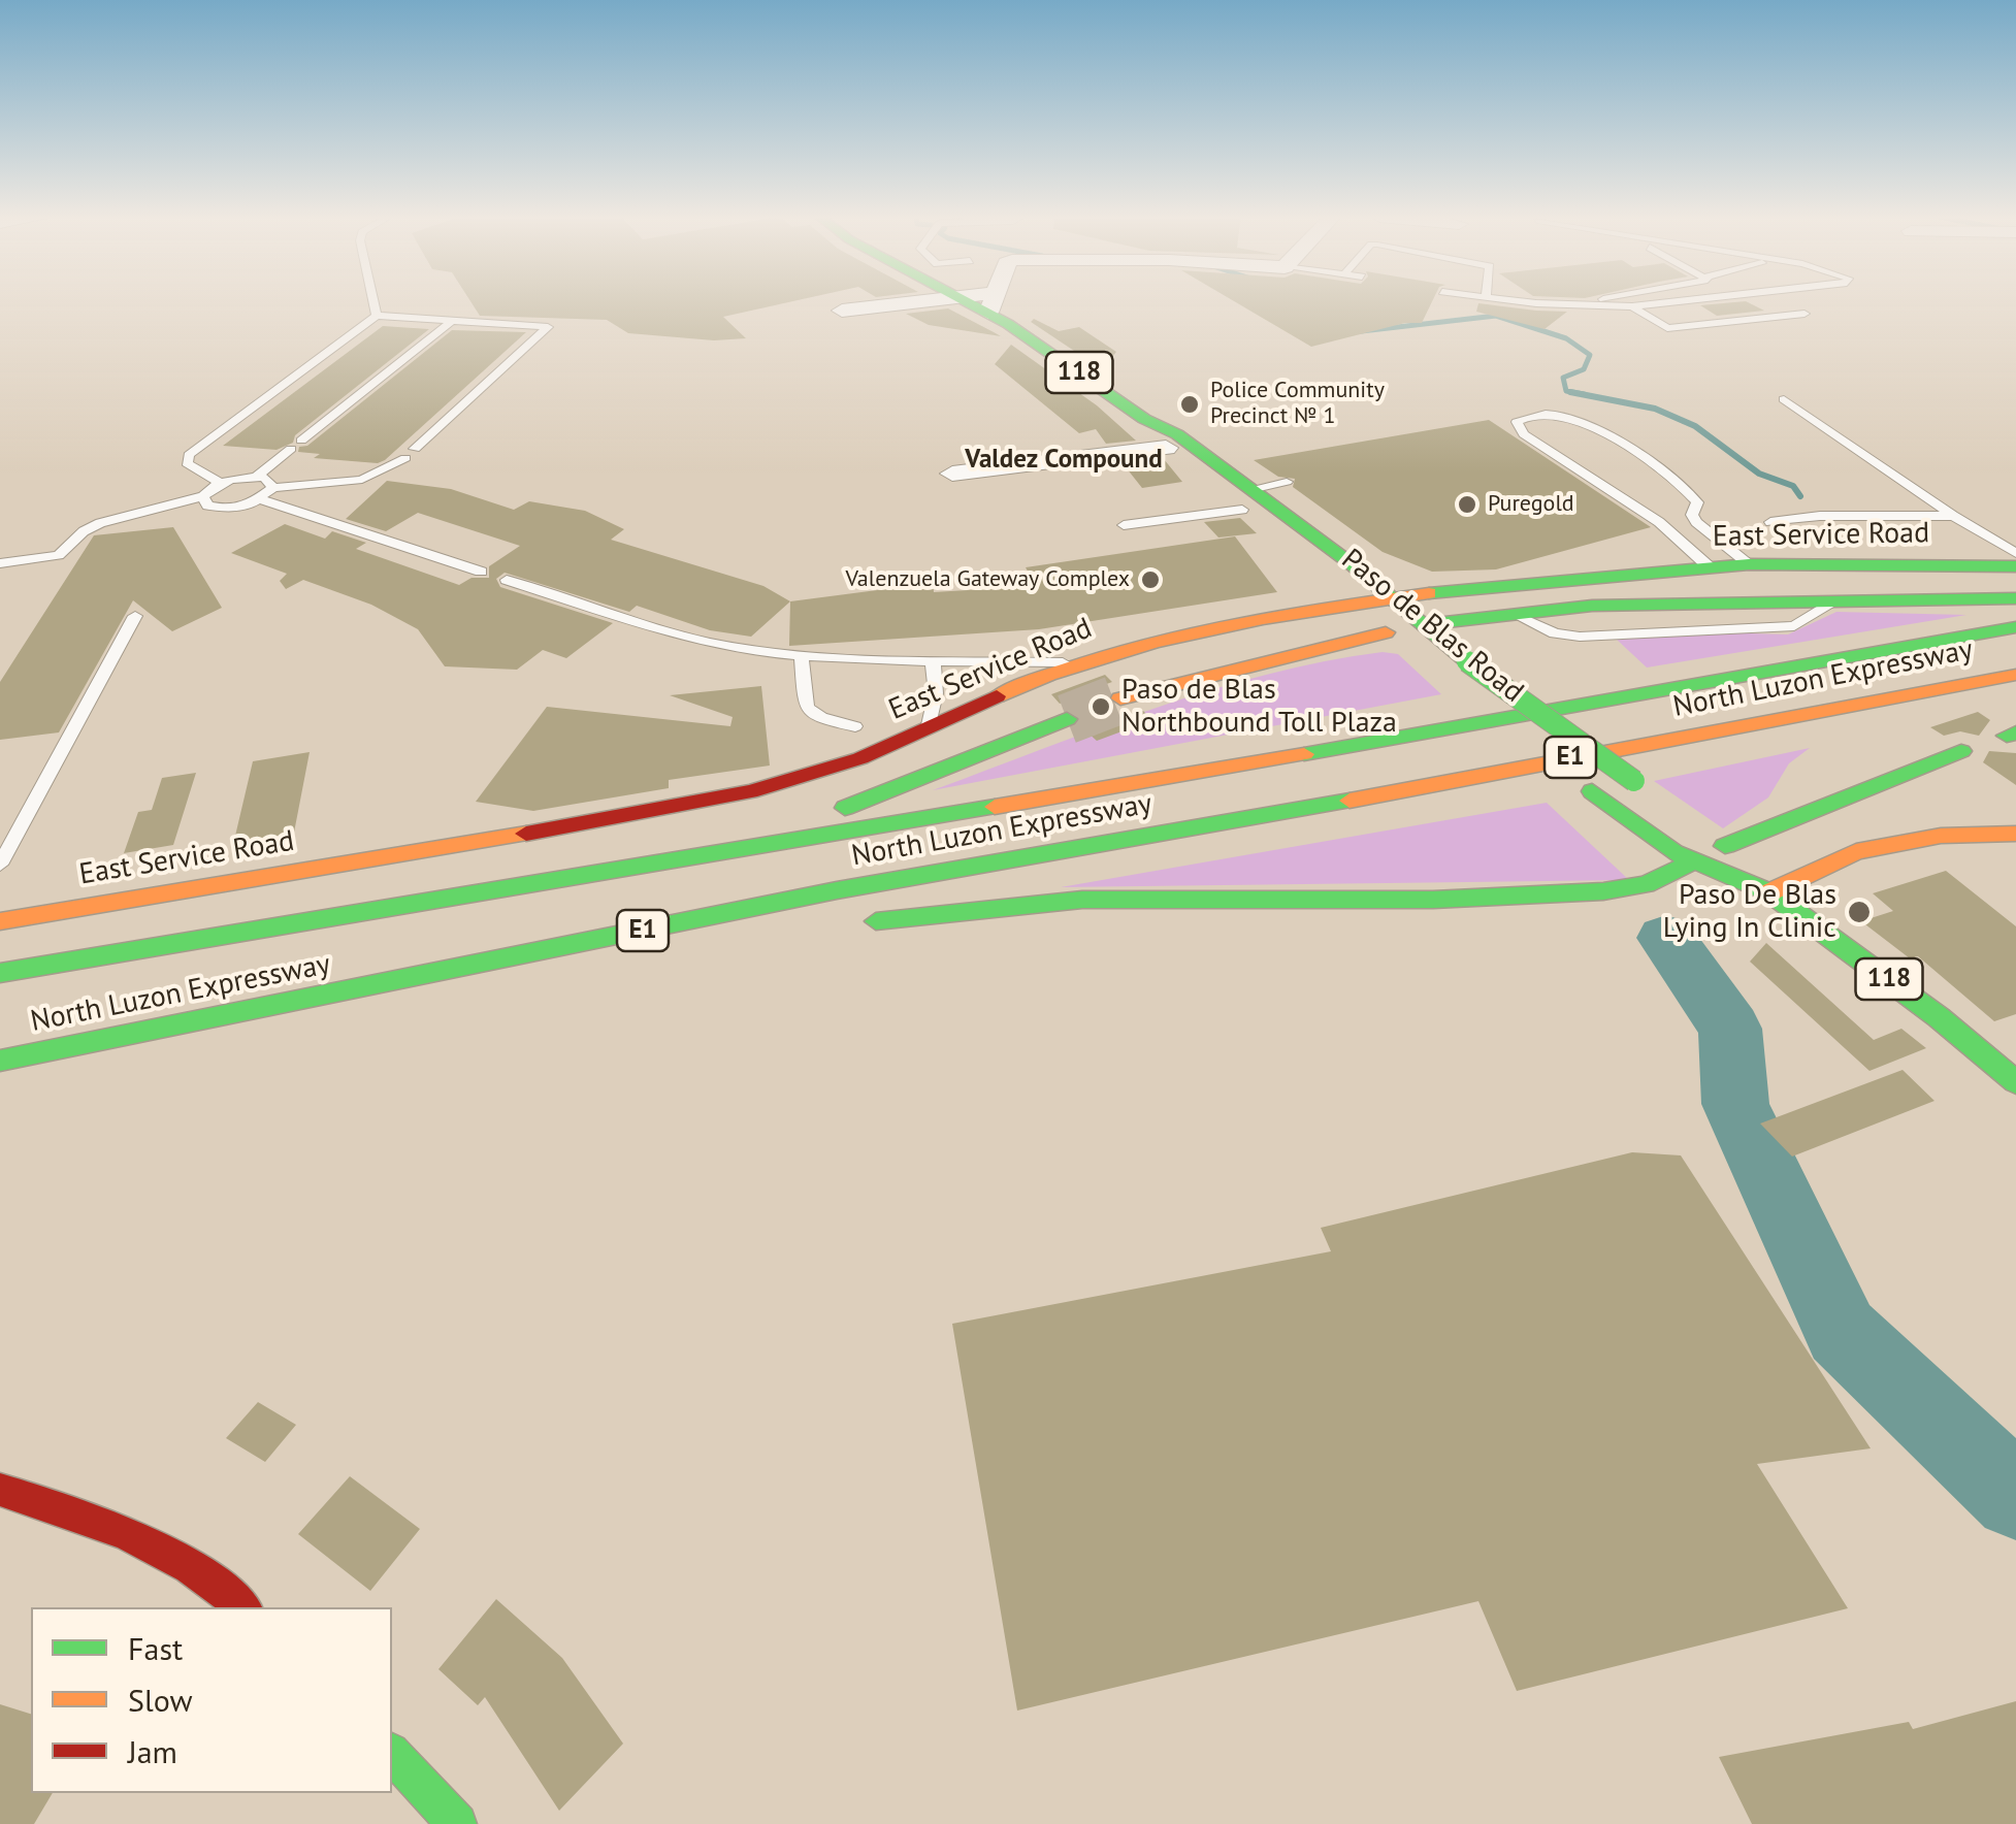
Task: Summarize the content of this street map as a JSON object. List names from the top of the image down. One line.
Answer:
{"streets":{"main road":["118","East Service Road","Paso de Blas Road","North Luzon Expressway","E1"]},"crossings":[["East Service Road","Paso de Blas Road"]],"districts":["Valdez Compound"],"places":["Police Community Precinct № 1","Puregold","Valenzuela Gateway Complex","Paso de Blas Northbound Toll Plaza","Paso De Blas Lying In Clinic"],"legend":["Fast","Slow","Jam"]}
